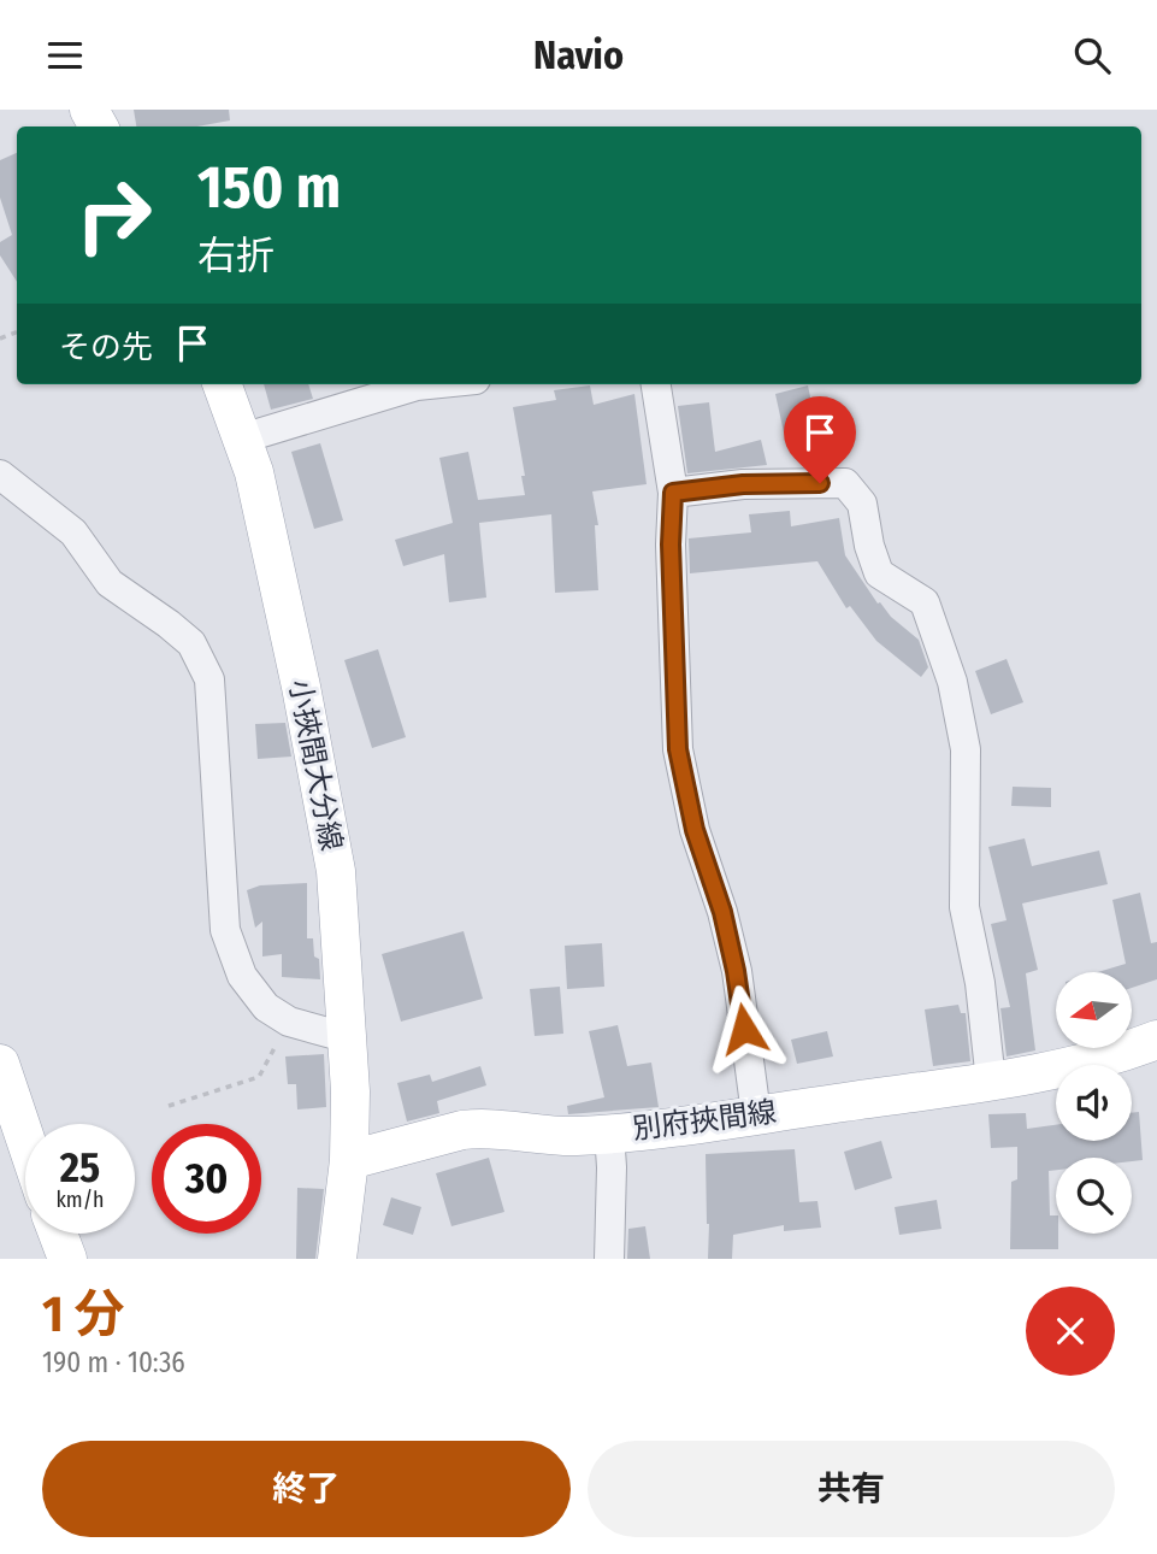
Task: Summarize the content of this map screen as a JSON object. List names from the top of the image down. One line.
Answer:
{"streets":{"main road":["小挾間大分線","別府挾間線"]},"crossings":[["小挾間大分線","別府挾間線"]],"north":"left","page":{"header":"Navio","turn":["150 m","右折"],"then":"その先","speed":"25 km/h","limit":"30","heading":["1 分","190 m · 10:36"],"buttons":["終了","共有"]}}
